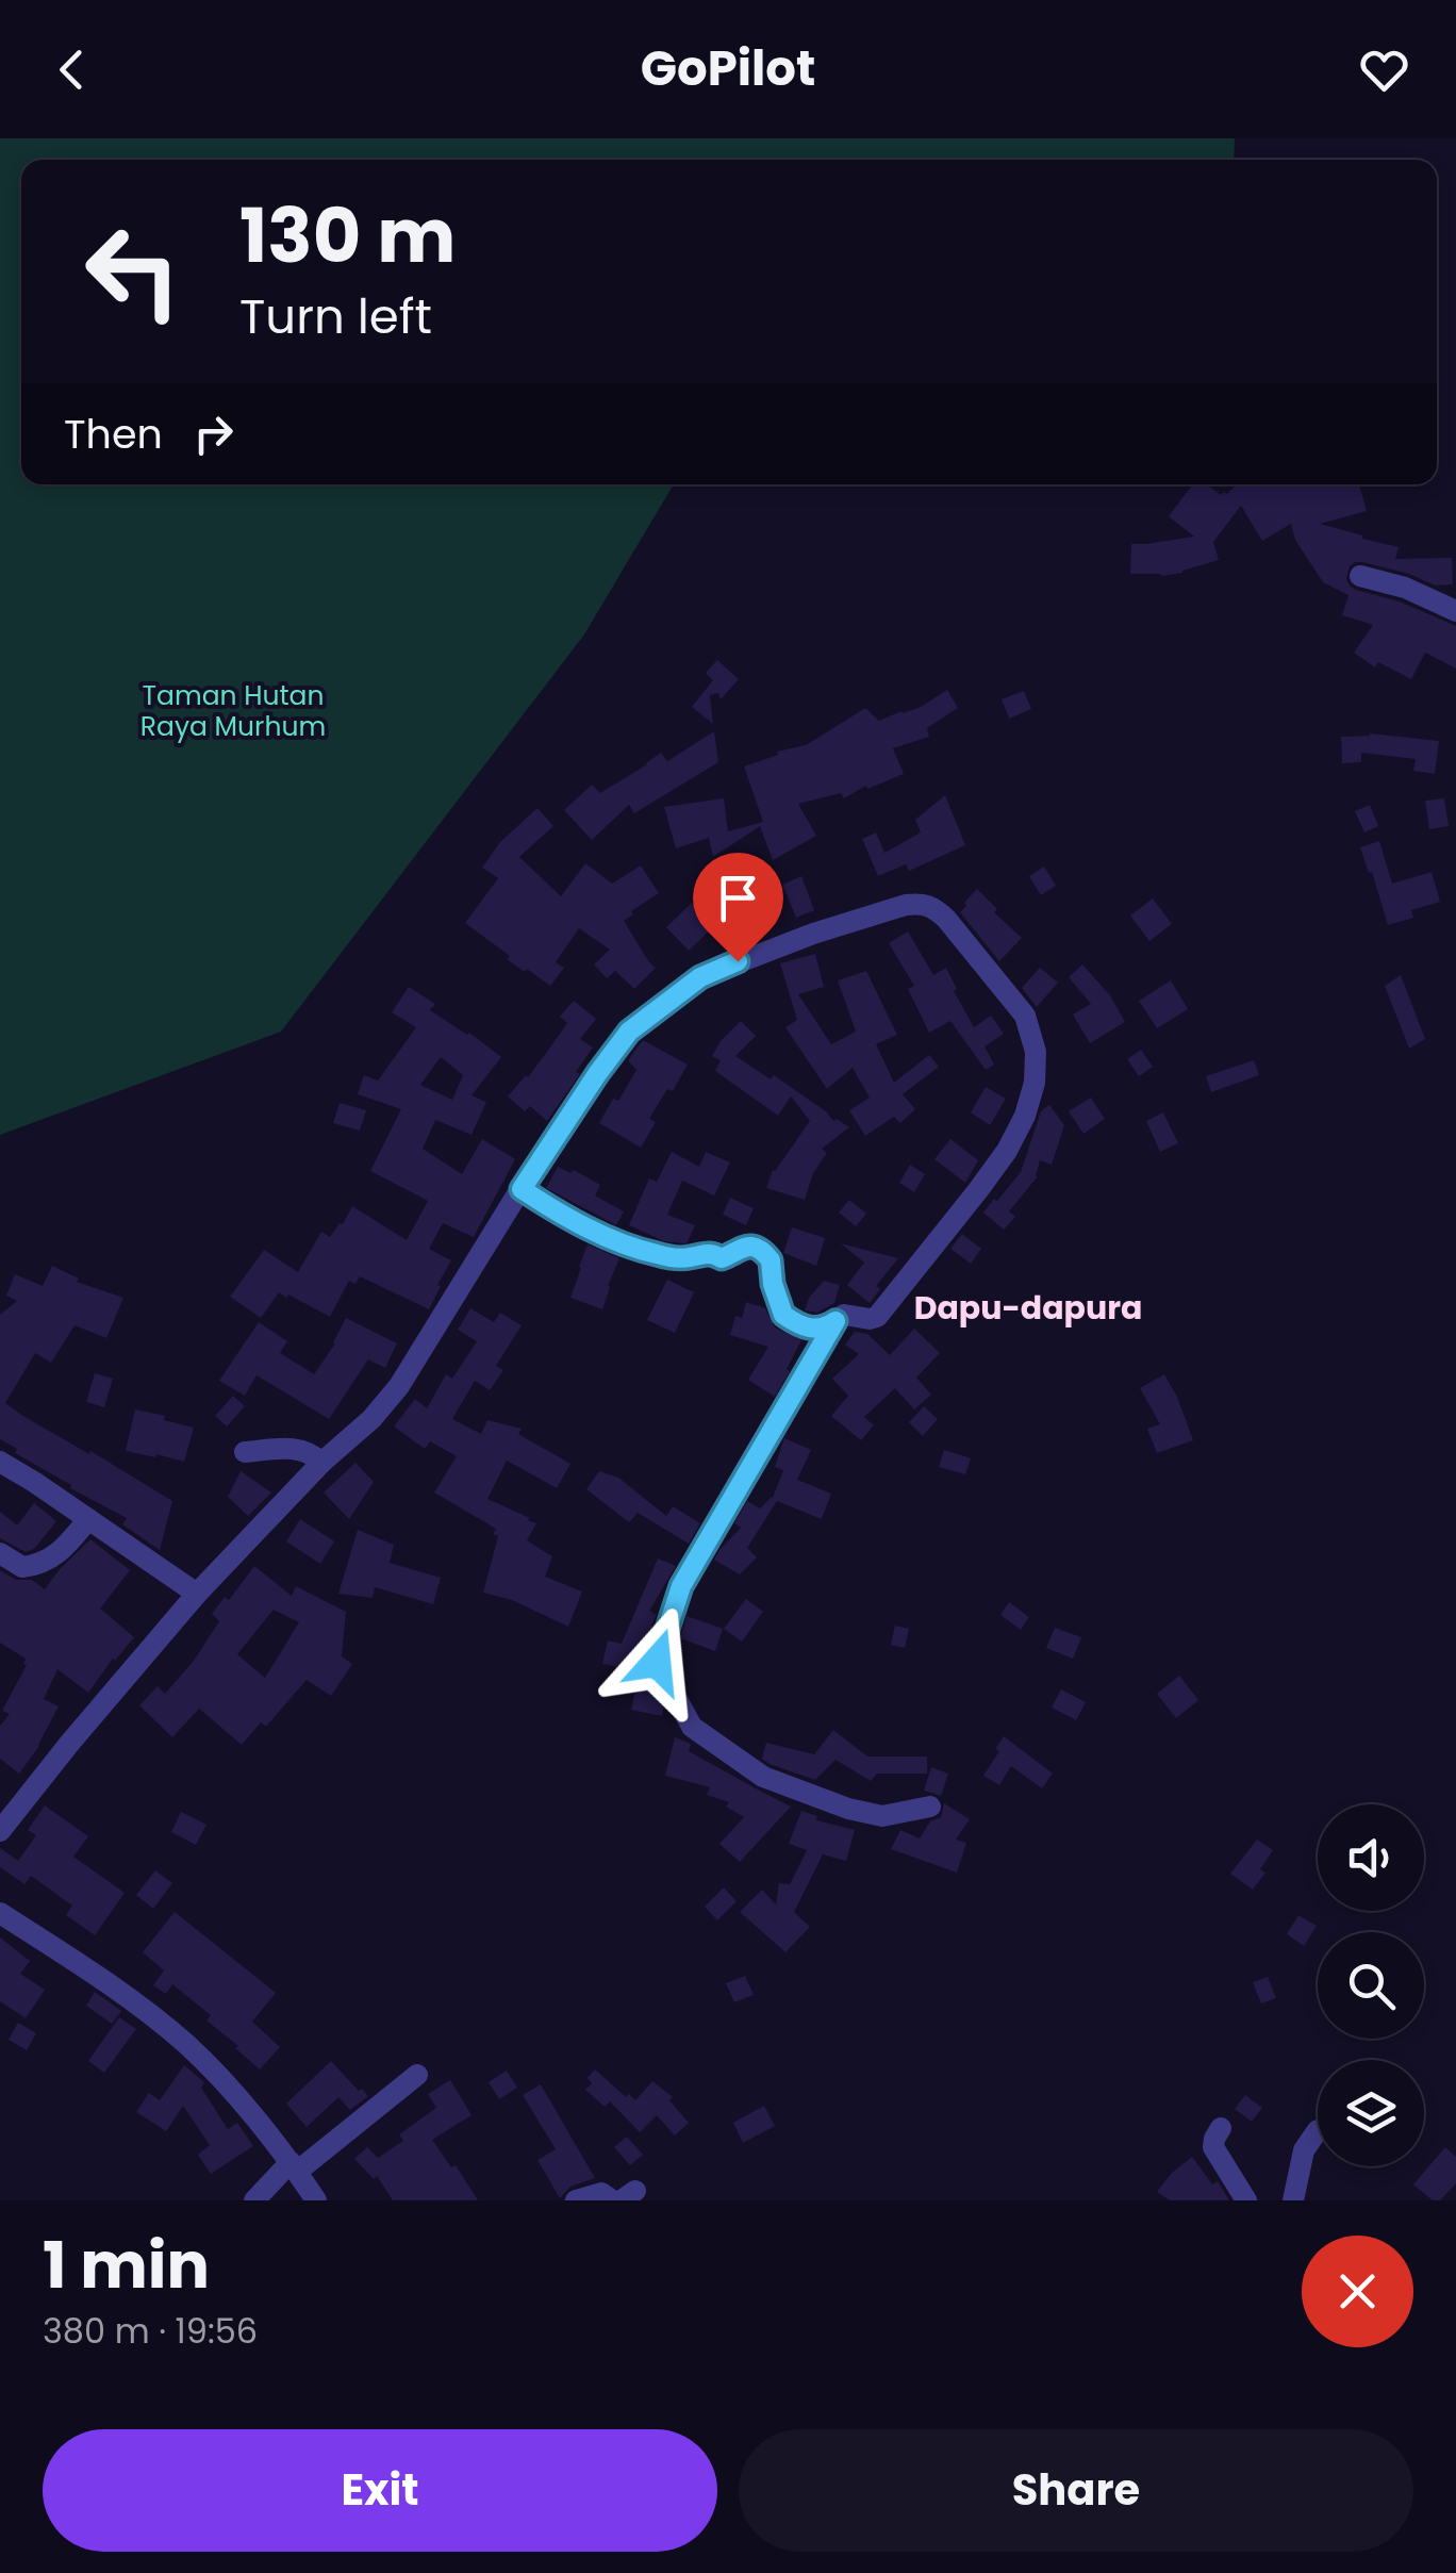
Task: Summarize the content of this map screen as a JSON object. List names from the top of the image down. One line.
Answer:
{"districts":["Dapu-dapura"],"parks":["Taman Hutan Raya Murhum"],"page":{"header":"GoPilot","turn":["130 m","Turn left"],"then":"Then","heading":["1 min","380 m · 19:56"],"buttons":["Exit","Share"]}}
